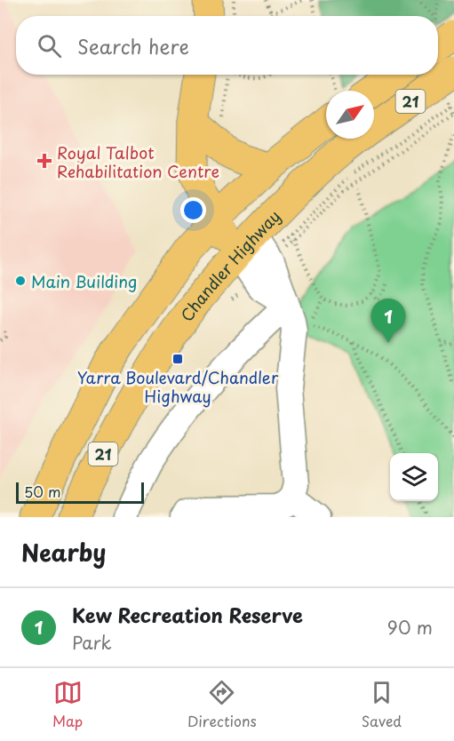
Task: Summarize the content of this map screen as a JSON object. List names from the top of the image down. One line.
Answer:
{"streets":{"main road":["21","Chandler Highway"]},"places":{"health":["Royal Talbot Rehabilitation Centre"],"other":["Main Building"],"transit":["Yarra Boulevard/Chandler Highway"]},"scale_bar":"50 m","north":"top right","page":{"search":"Search here","pins":"1","scale":"50 m","heading":"Nearby","list":[{"mark":"1","name":"Kew Recreation Reserve","note":"Park","value":"90 m"}],"nav":["Map","Directions","Saved"]}}
